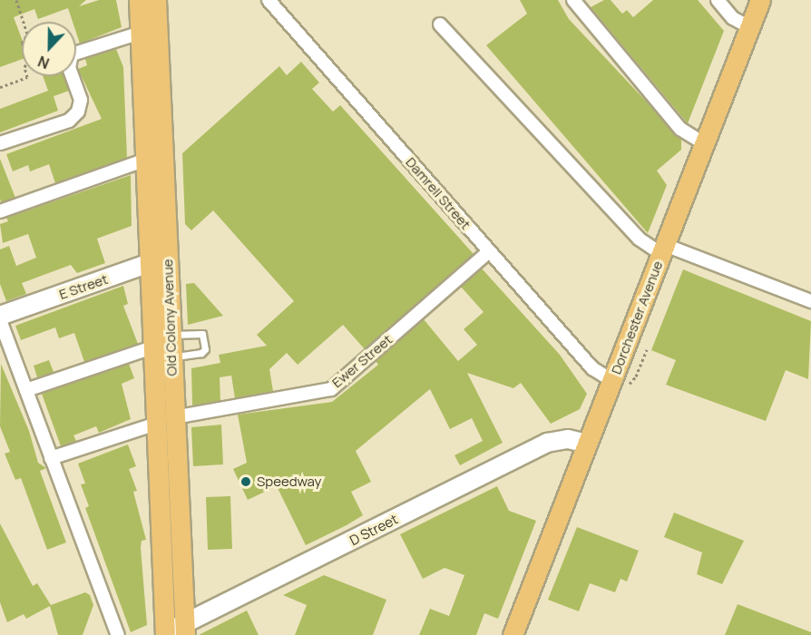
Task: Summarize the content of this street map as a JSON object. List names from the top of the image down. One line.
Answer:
{"streets":{"main road":["E Street","Old Colony Avenue","Dorchester Avenue","D Street"],"street":["Damrell Street","Ewer Street"]},"crossings":[["Damrell Street","Dorchester Avenue"],["Damrell Street","Ewer Street"],["E Street","Old Colony Avenue"],["Old Colony Avenue","Ewer Street"],["Old Colony Avenue","D Street"],["Dorchester Avenue","D Street"]],"places":["Speedway"],"north":"bottom"}
